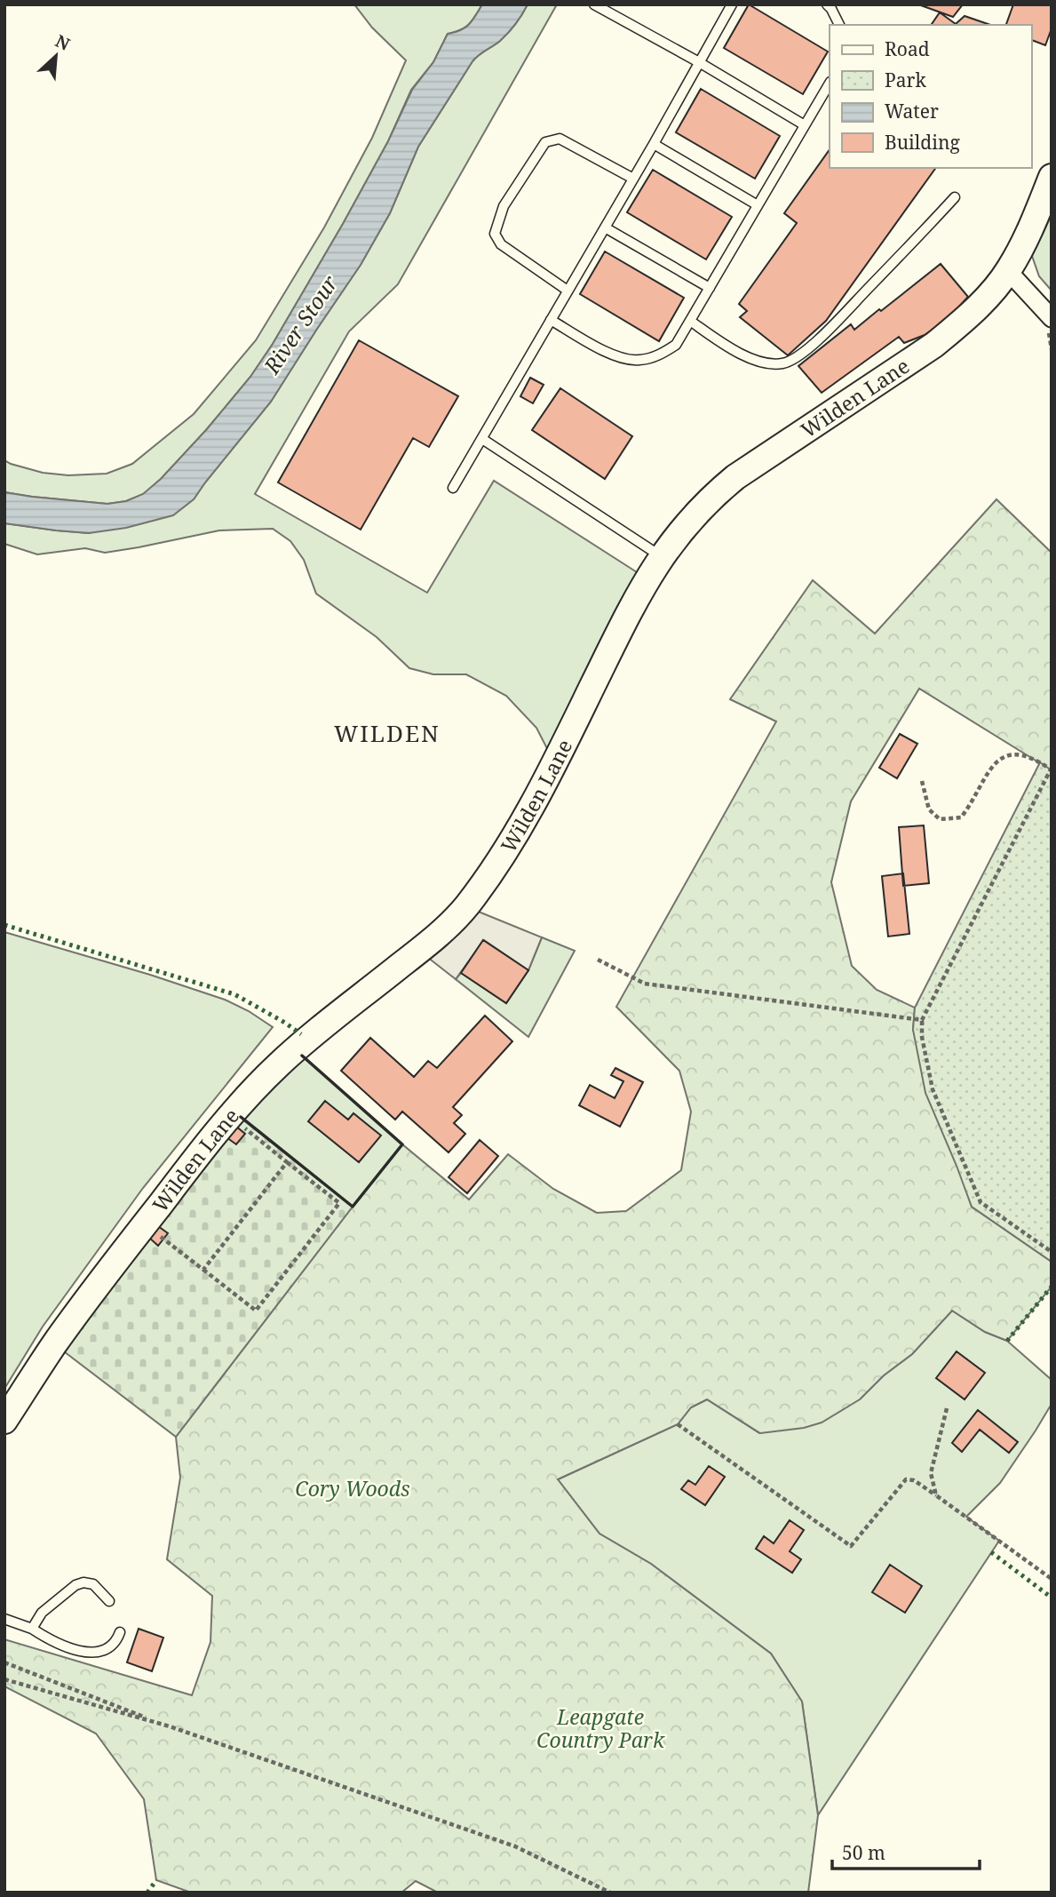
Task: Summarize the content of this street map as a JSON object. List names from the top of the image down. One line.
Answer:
{"streets":{"street":["Wilden Lane"]},"districts":["WILDEN"],"water":["River Stour"],"parks":["Cory Woods","Leapgate Country Park"],"legend":["Road","Park","Water","Building"],"scale_bar":"50 m","north":"top right"}
